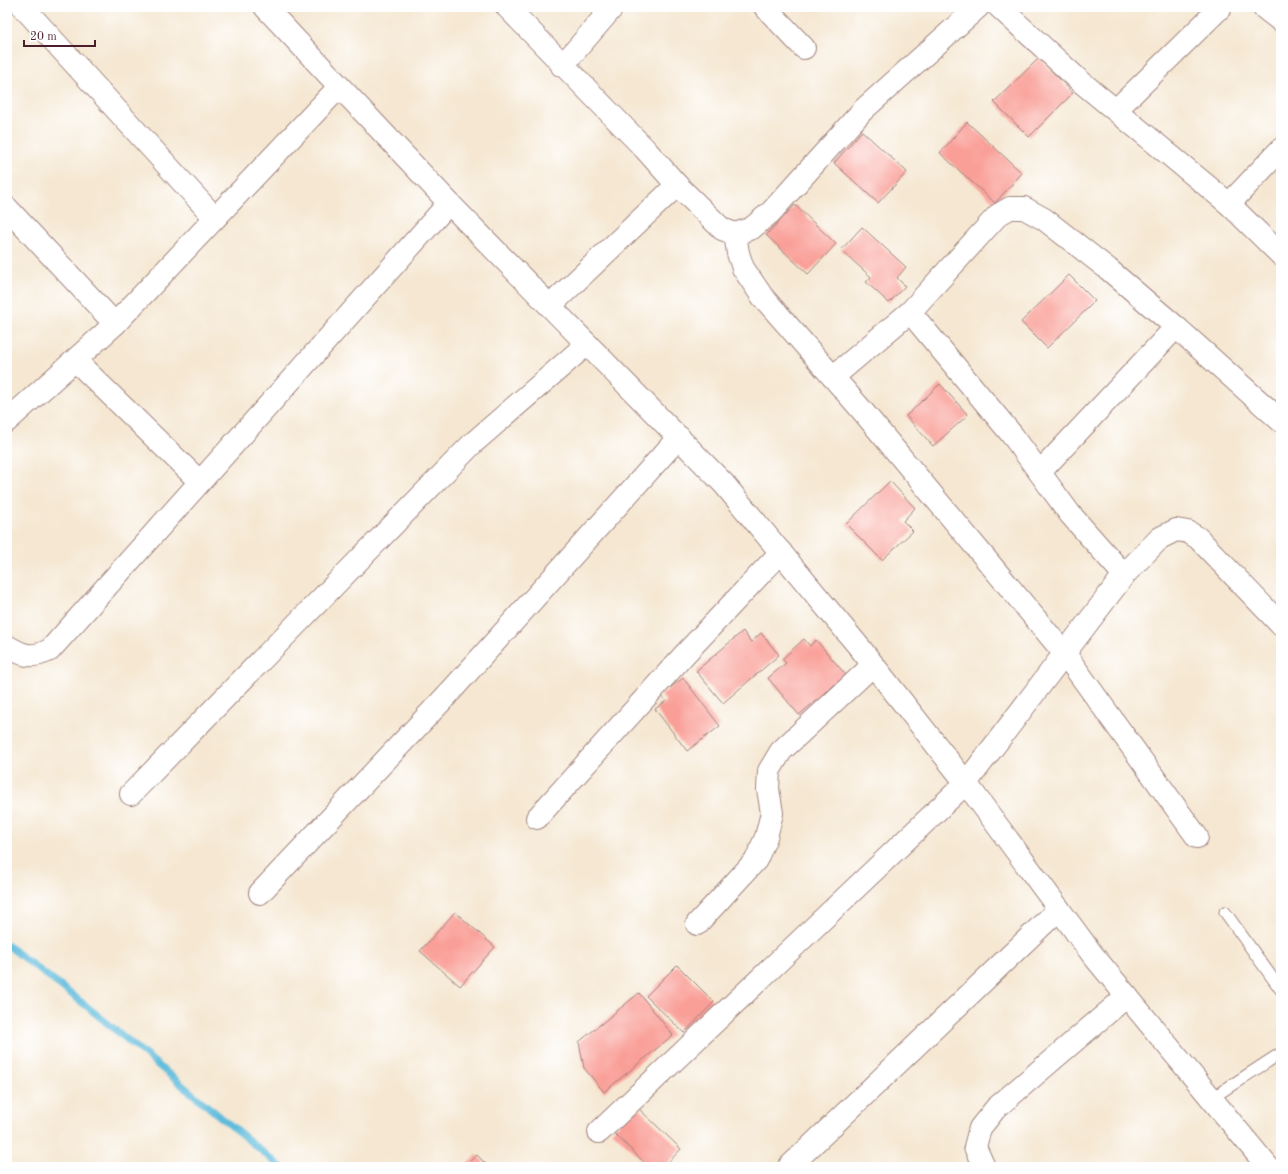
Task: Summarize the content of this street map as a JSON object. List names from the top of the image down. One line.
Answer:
{"scale_bar":"20 m"}
